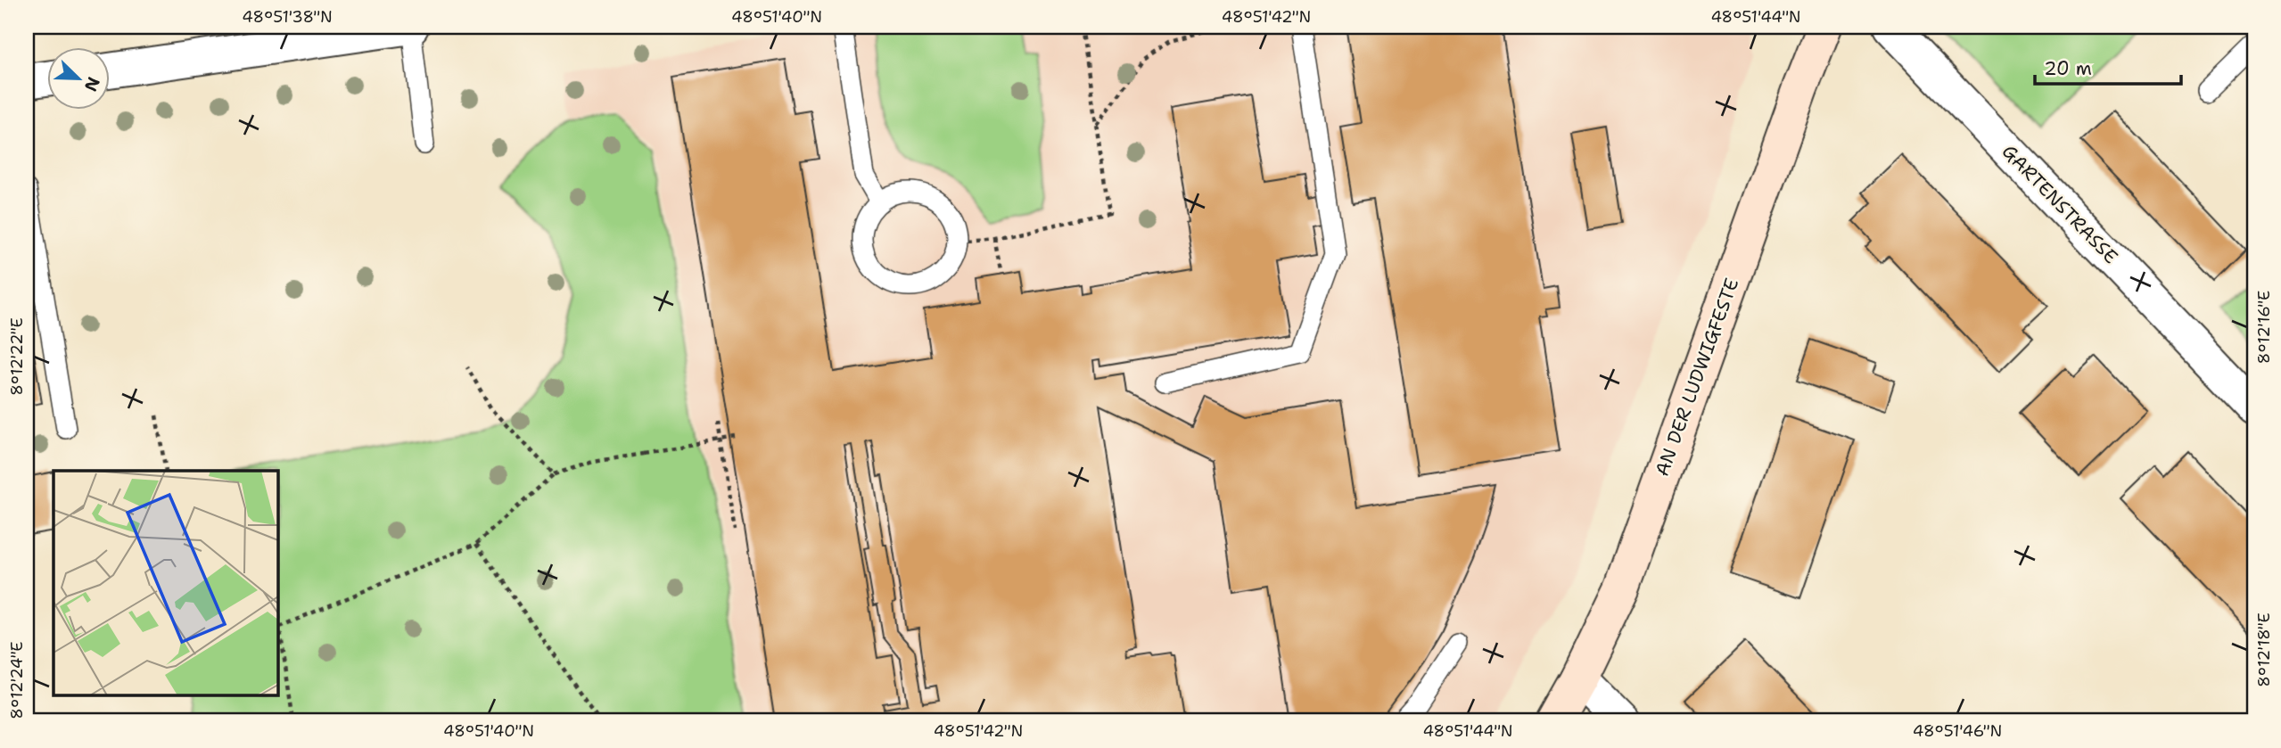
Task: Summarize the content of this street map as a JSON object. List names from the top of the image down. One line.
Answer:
{"streets":{"street":["GARTENSTRASSE","AN DER LUDWIGFESTE"]},"scale_bar":"20 m","north":"bottom right","coordinates":["48°51'38\"N","48°51'40\"N","48°51'42\"N","48°51'44\"N","8°12'16\"E","8°12'22\"E","8°12'18\"E","8°12'24\"E","48°51'46\"N"]}
